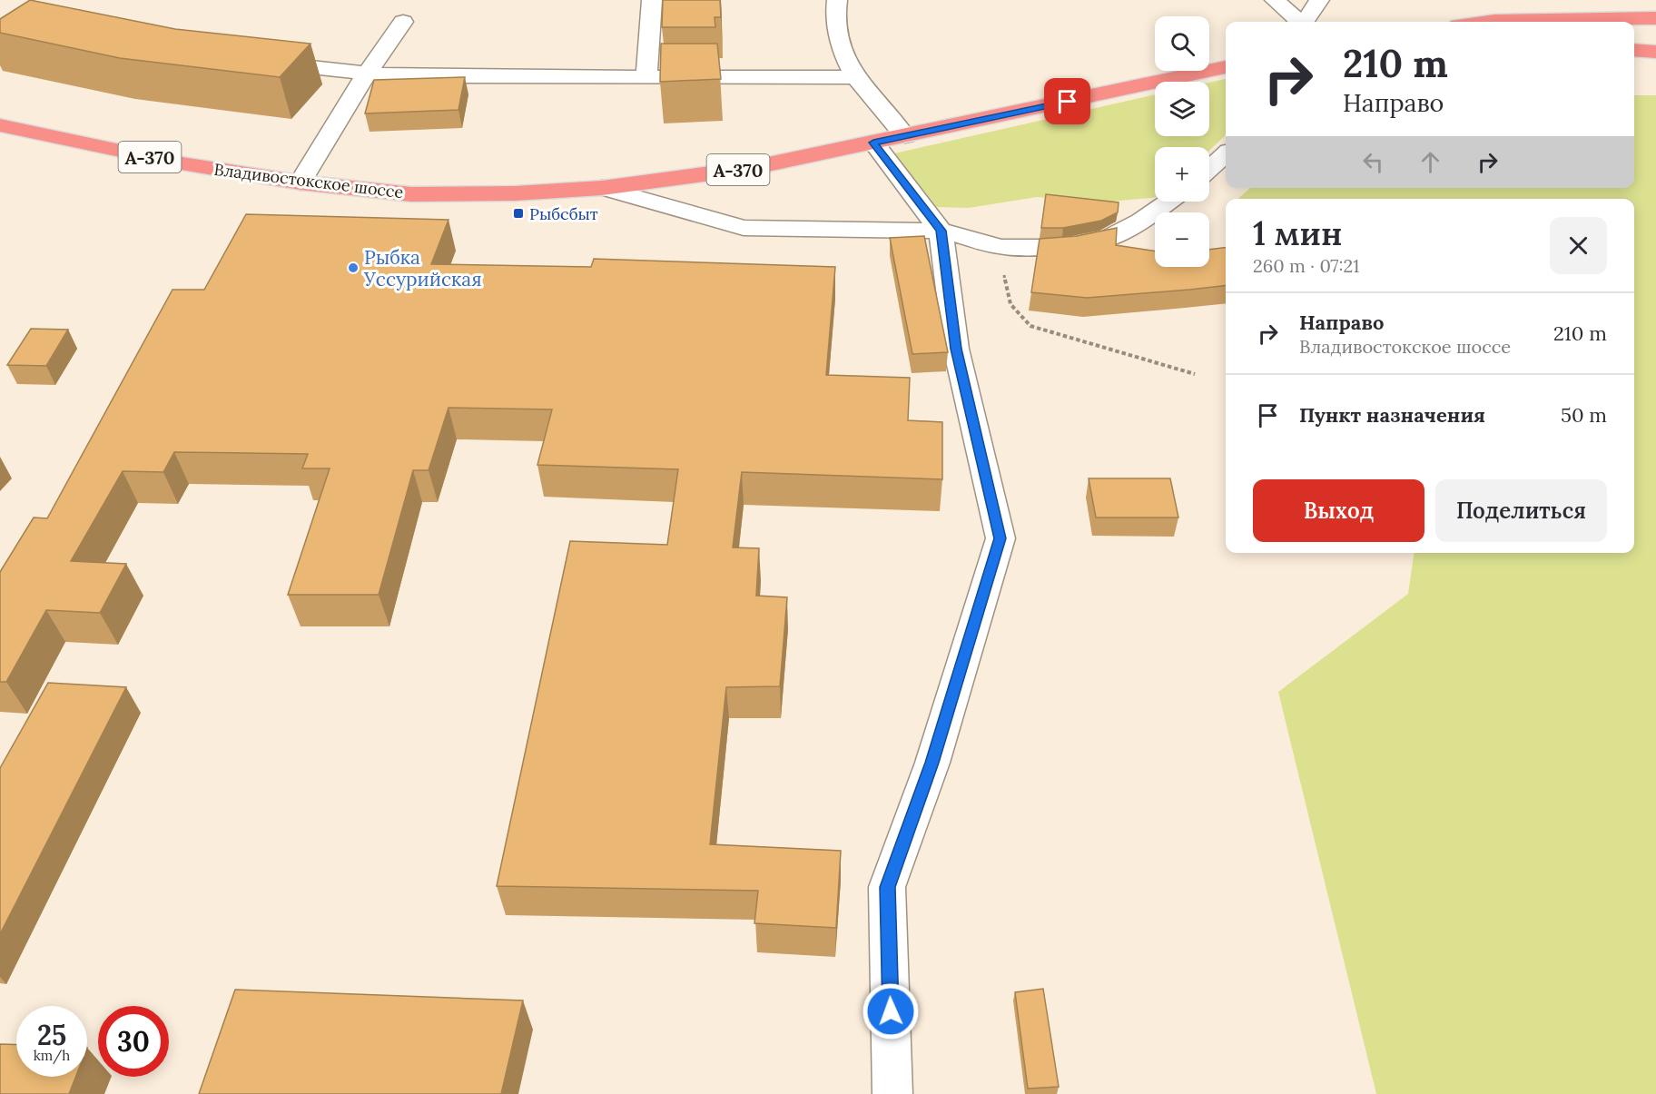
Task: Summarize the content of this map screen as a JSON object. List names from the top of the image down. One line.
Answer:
{"streets":{"highway":["А-370","Владивостокское шоссе"]},"places":{"transit":["Рыбсбыт"],"other":["Рыбка Уссурийская"]},"page":{"map_buttons":["+","−"],"turn":["210 m","Направо"],"heading":["1 мин","260 m · 07:21"],"list":[{"name":"Направо","note":"Владивостокское шоссе","value":"210 m"},{"name":"Пункт назначения","value":"50 m"}],"buttons":["Выход","Поделиться"],"speed":"25 km/h","limit":"30"}}
